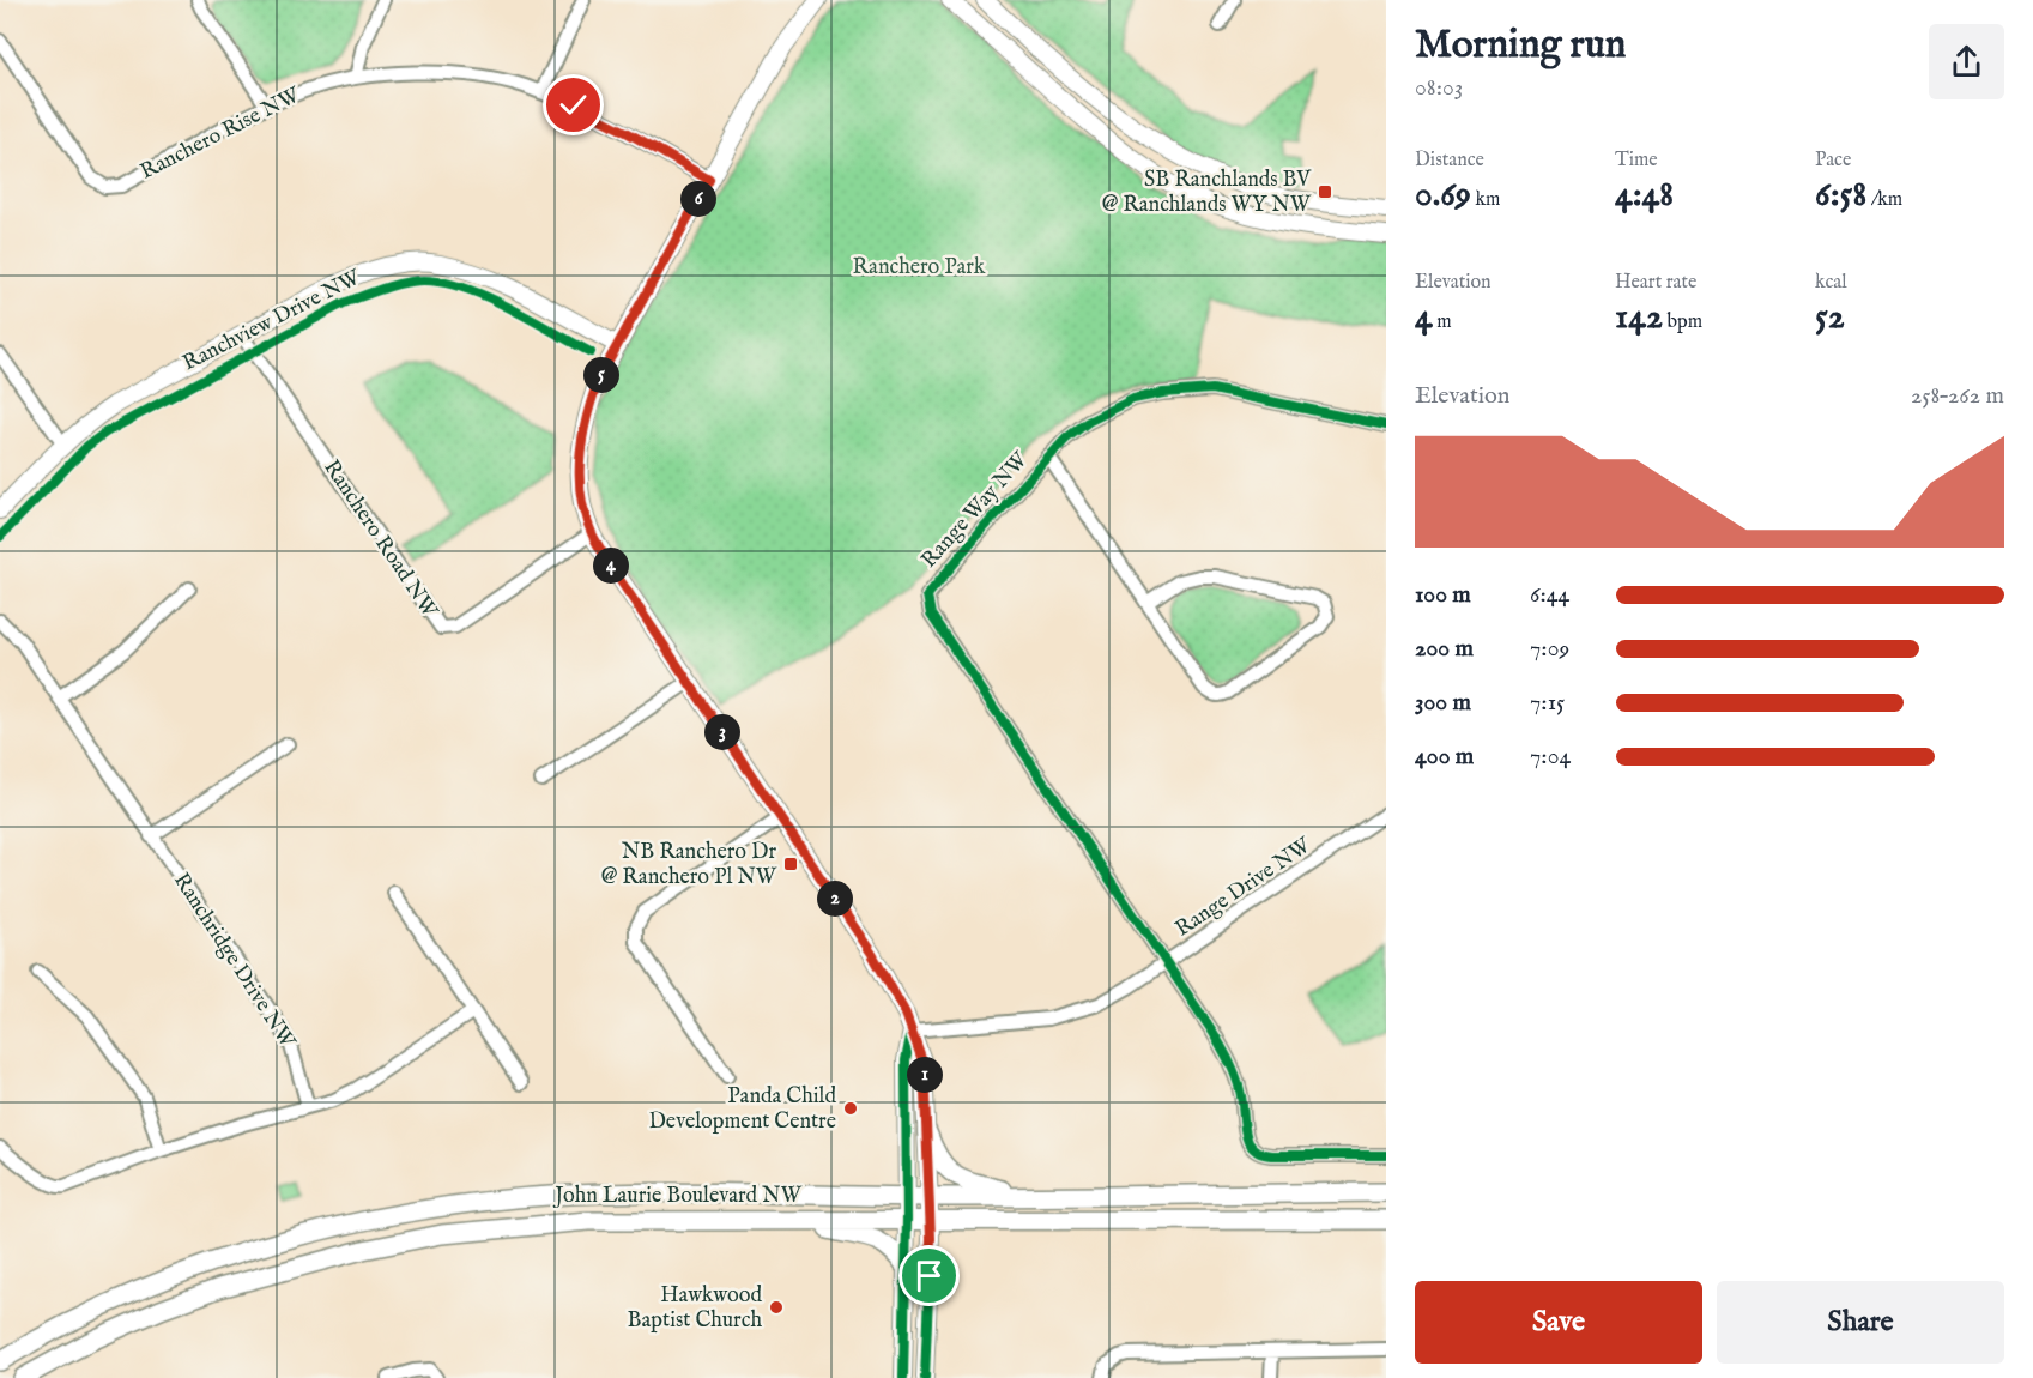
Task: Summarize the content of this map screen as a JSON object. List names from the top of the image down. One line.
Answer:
{"streets":{"main road":["John Laurie Boulevard NW"],"street":["Ranchero Rise NW","Ranchview Drive NW","Range Way NW","Ranchero Road NW","Range Drive NW","Ranchridge Drive NW"]},"crossings":[["Ranchview Drive NW","Ranchero Road NW"],["Range Way NW","Range Drive NW"]],"parks":["Ranchero Park"],"places":{"transit":["SB Ranchlands BV @ Ranchlands WY NW","NB Ranchero Dr @ Ranchero Pl NW"],"other":["Panda Child Development Centre","Hawkwood Baptist Church"]},"page":{"heading":["Morning run","08:03"],"stats":[["Distance","0.69 km"],["Time","4:48"],["Pace","6:58 /km"],["Elevation","4 m"],["Heart rate","142 bpm"],["kcal","52"]],"pins":["6","5","4","3","2","1"],"chart":["Elevation","258–262 m"],"list":[{"name":"100 m","note":"6:44"},{"name":"200 m","note":"7:09"},{"name":"300 m","note":"7:15"},{"name":"400 m","note":"7:04"}],"buttons":["Save","Share"]}}
